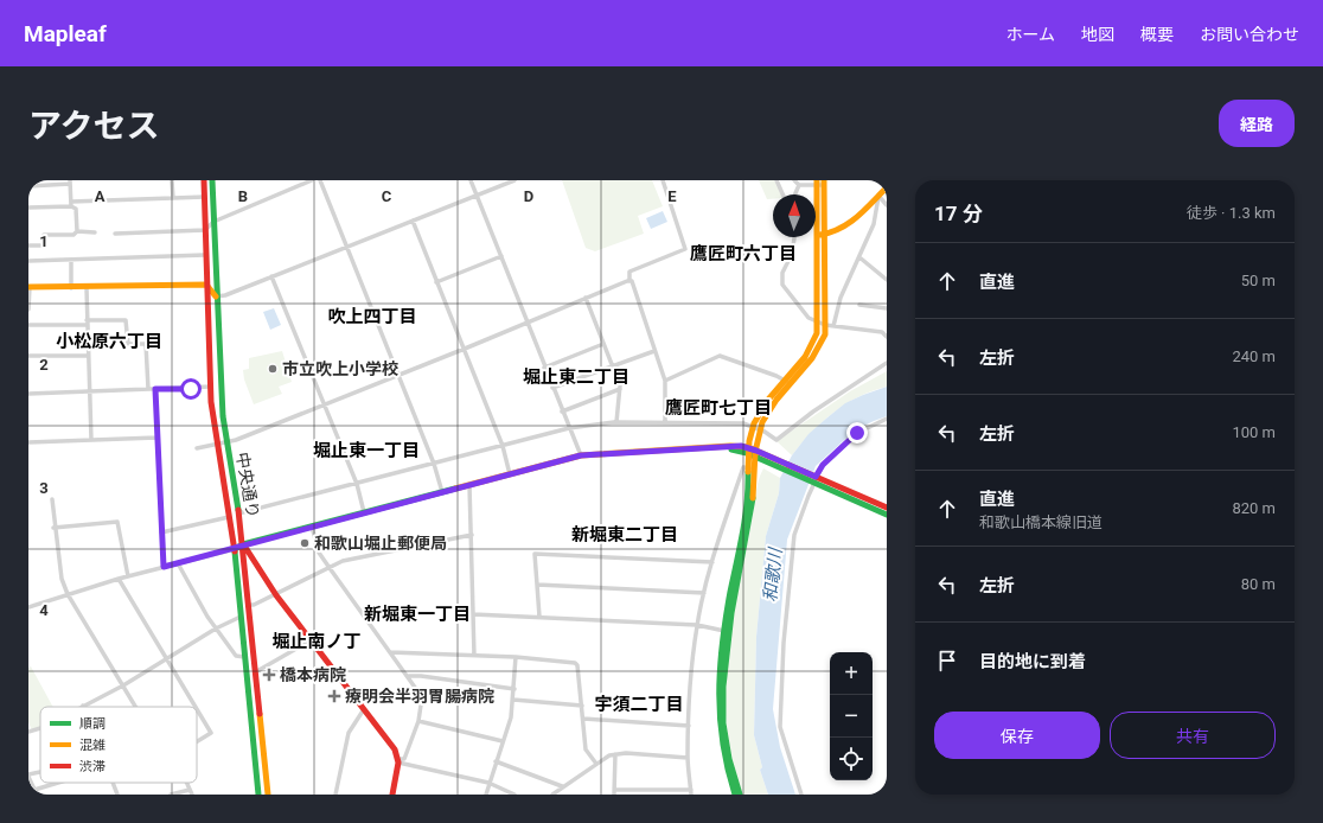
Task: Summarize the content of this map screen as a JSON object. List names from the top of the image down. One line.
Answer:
{"streets":{"main road":["中央通り"]},"districts":["鷹匠町六丁目","吹上四丁目","小松原六丁目","堀止東二丁目","鷹匠町七丁目","堀止東一丁目","新堀東二丁目","新堀東一丁目","堀止南ノ丁","宇須二丁目"],"water":["和歌川"],"places":{"other":["市立吹上小学校","和歌山堀止郵便局"],"health":["橋本病院","療明会半羽胃腸病院"]},"legend":["順調","混雑","渋滞"],"north":"top","page":{"header":"Mapleaf","nav":["ホーム","地図","概要","お問い合わせ"],"title":"アクセス","buttons":["経路",["保存","共有"]],"heading":["17 分","徒歩 · 1.3 km"],"list":[["直進","50 m"],["左折","240 m"],["左折","100 m"],["直進","和歌山橋本線旧道","820 m"],["左折","80 m"],"目的地に到着"],"map_buttons":["+","−"]},"grid":{"columns":["A","B","C","D","E"],"rows":["1","2","3","4"]}}
